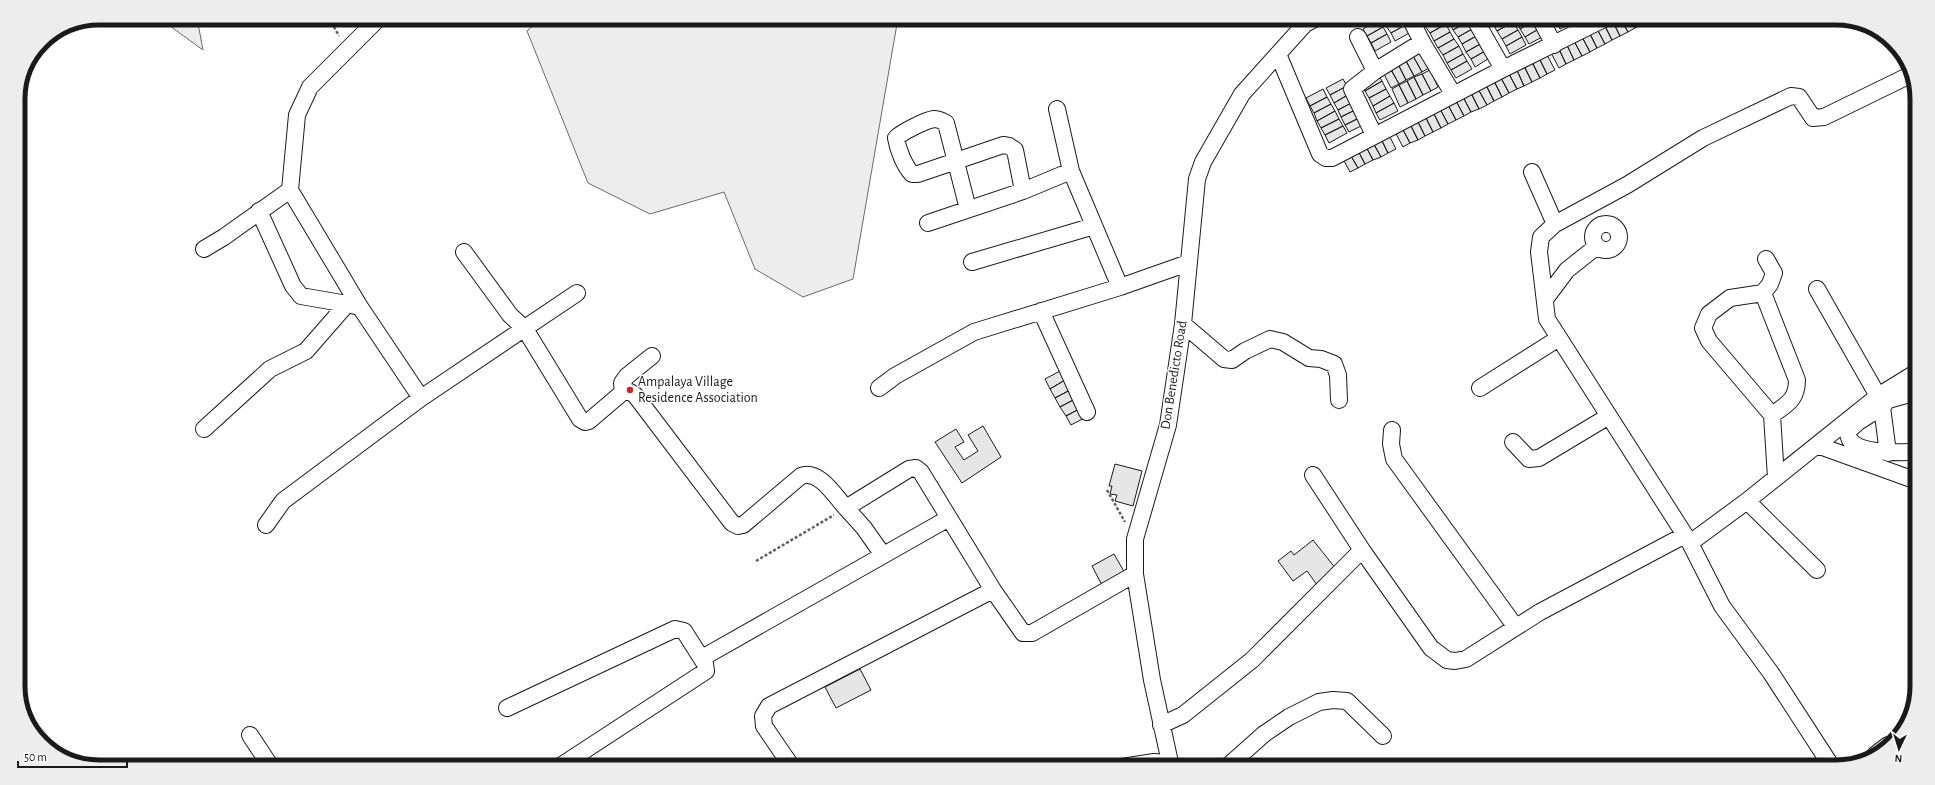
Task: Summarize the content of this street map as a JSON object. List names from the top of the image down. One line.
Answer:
{"streets":{"street":["Don Benedicto Road"]},"places":["Ampalaya Village Residence Association"],"scale_bar":"50 m","north":"bottom"}
